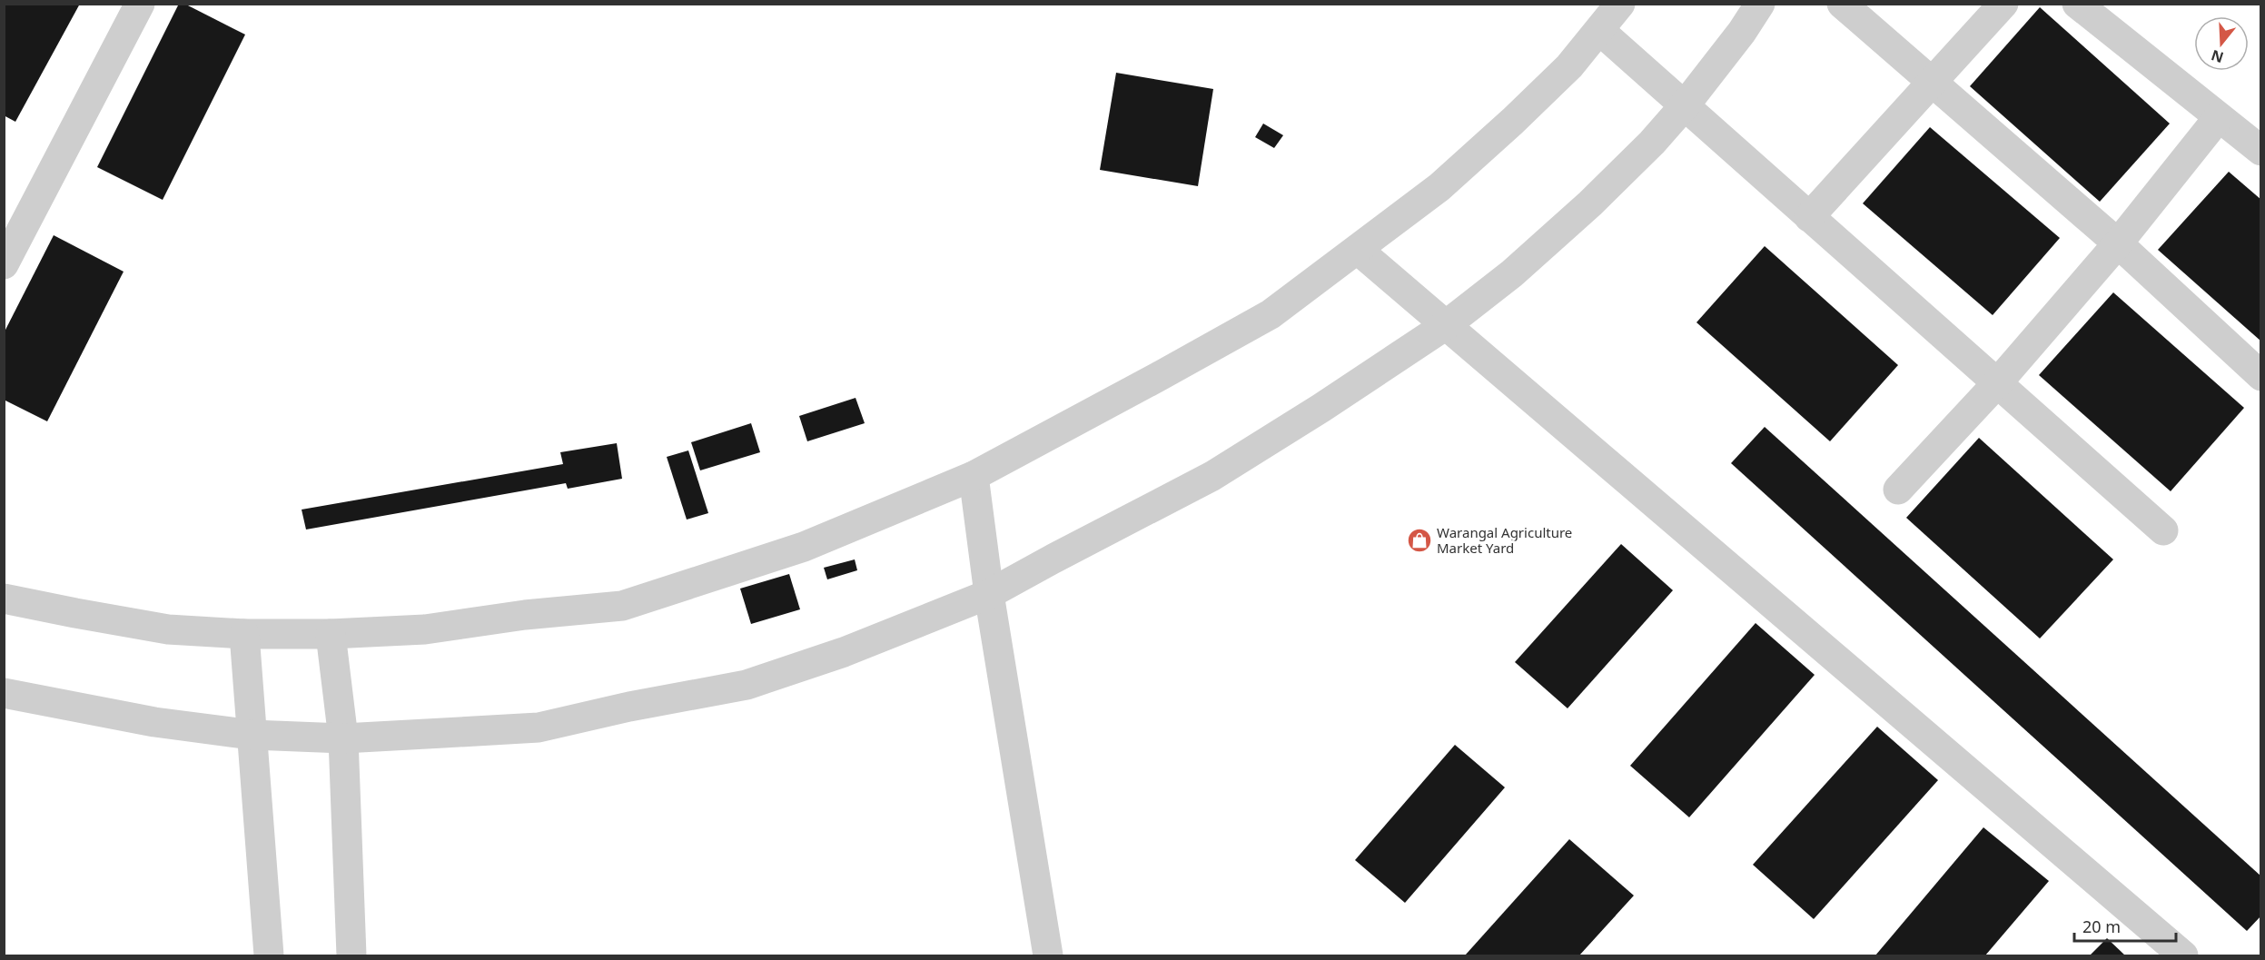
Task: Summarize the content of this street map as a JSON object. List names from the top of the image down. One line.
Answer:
{"places":{"shop":["Warangal Agriculture Market Yard"]},"scale_bar":"20 m","north":"bottom"}
